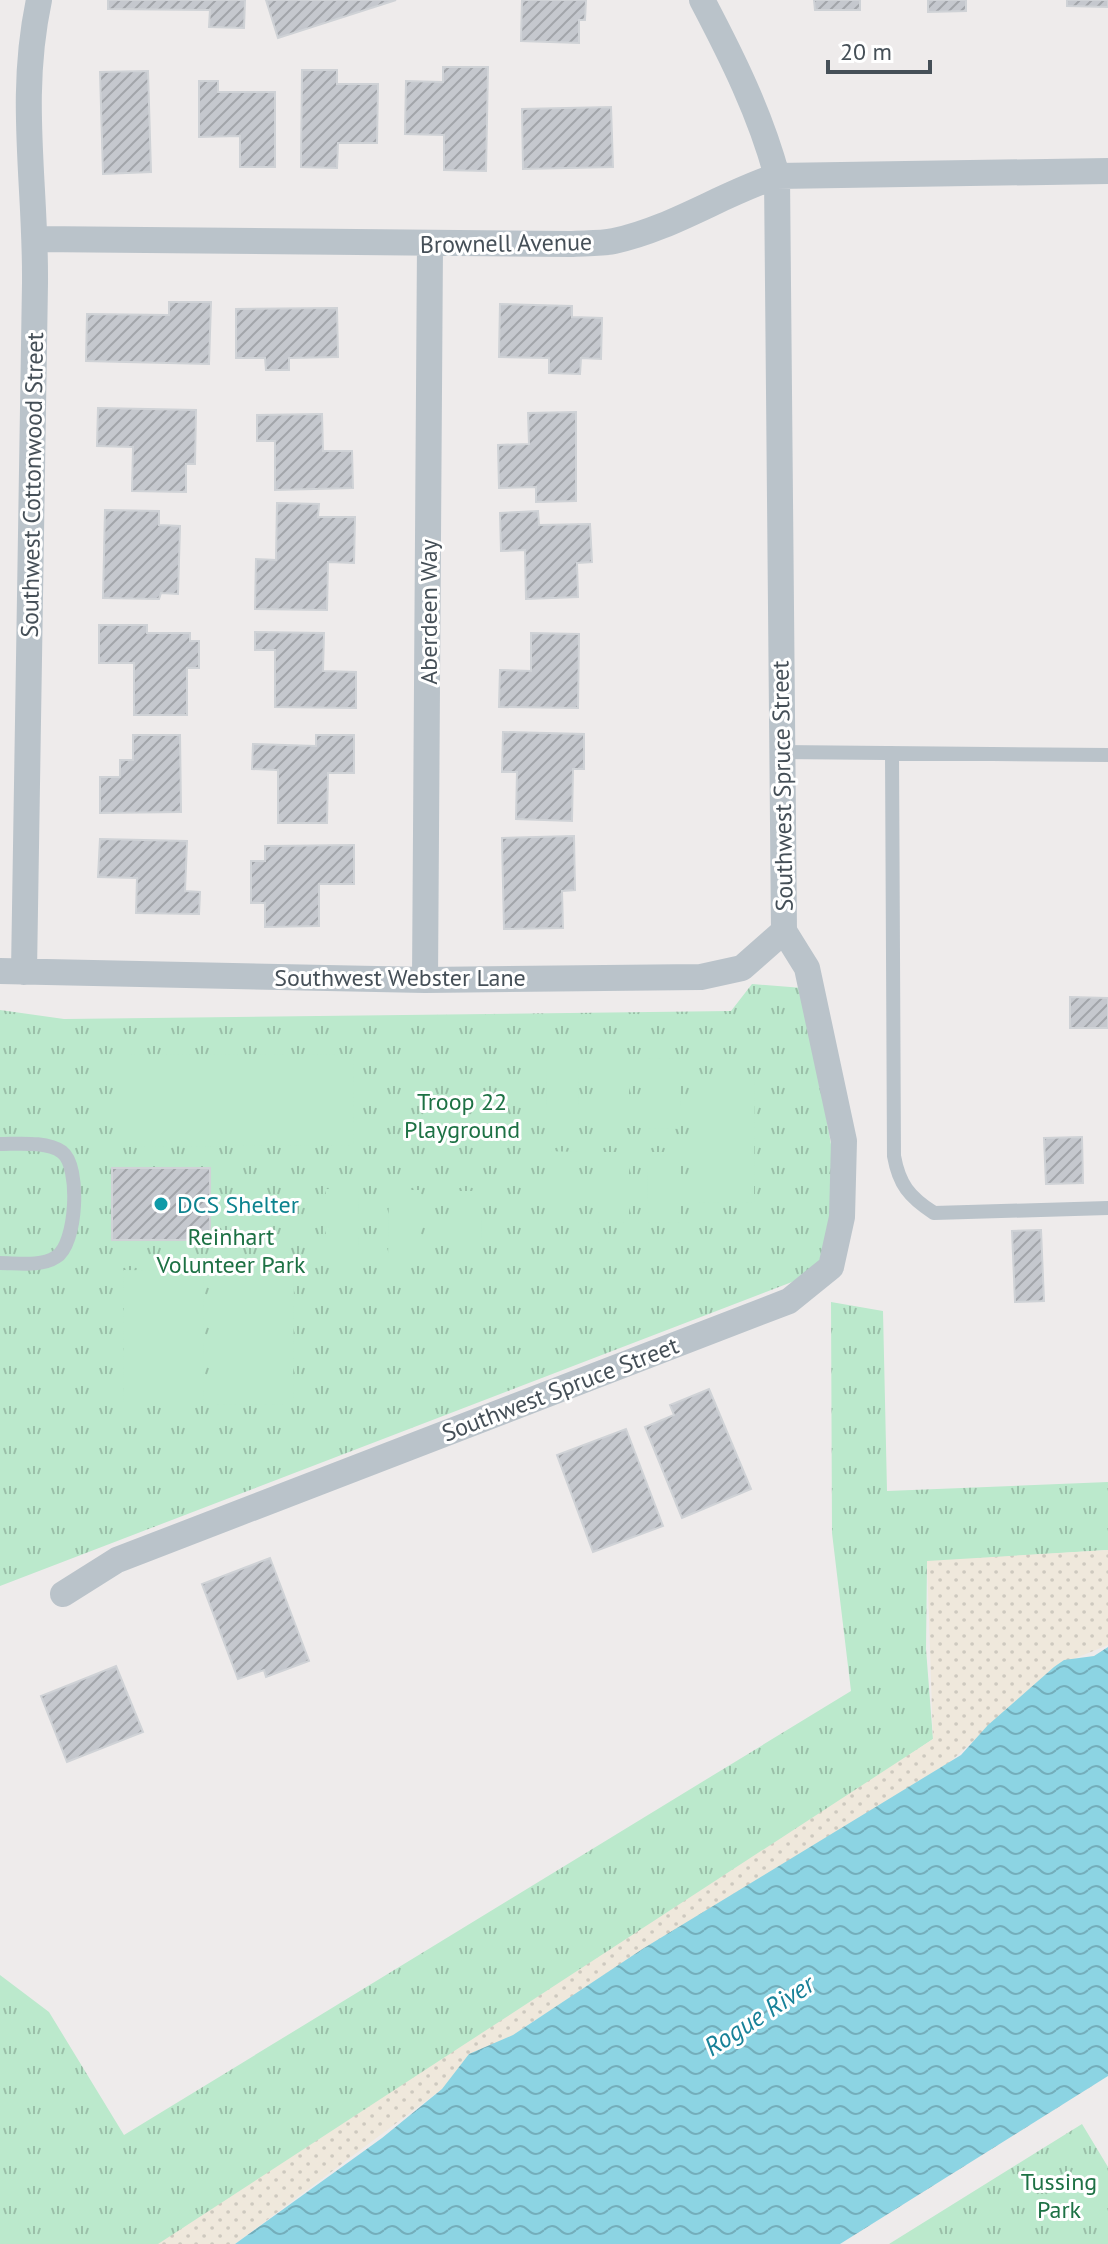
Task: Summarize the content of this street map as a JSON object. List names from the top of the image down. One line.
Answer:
{"streets":{"street":["Brownell Avenue","Southwest Cottonwood Street","Aberdeen Way","Southwest Spruce Street","Southwest Webster Lane"]},"crossings":[["Brownell Avenue","Southwest Cottonwood Street"],["Brownell Avenue","Aberdeen Way"],["Brownell Avenue","Southwest Spruce Street"],["Southwest Cottonwood Street","Southwest Webster Lane"],["Aberdeen Way","Southwest Webster Lane"],["Southwest Spruce Street","Southwest Webster Lane"]],"water":["Rogue River"],"parks":["Troop 22 Playground","Reinhart Volunteer Park","Tussing Park"],"places":["DCS Shelter"],"scale_bar":"20 m"}
